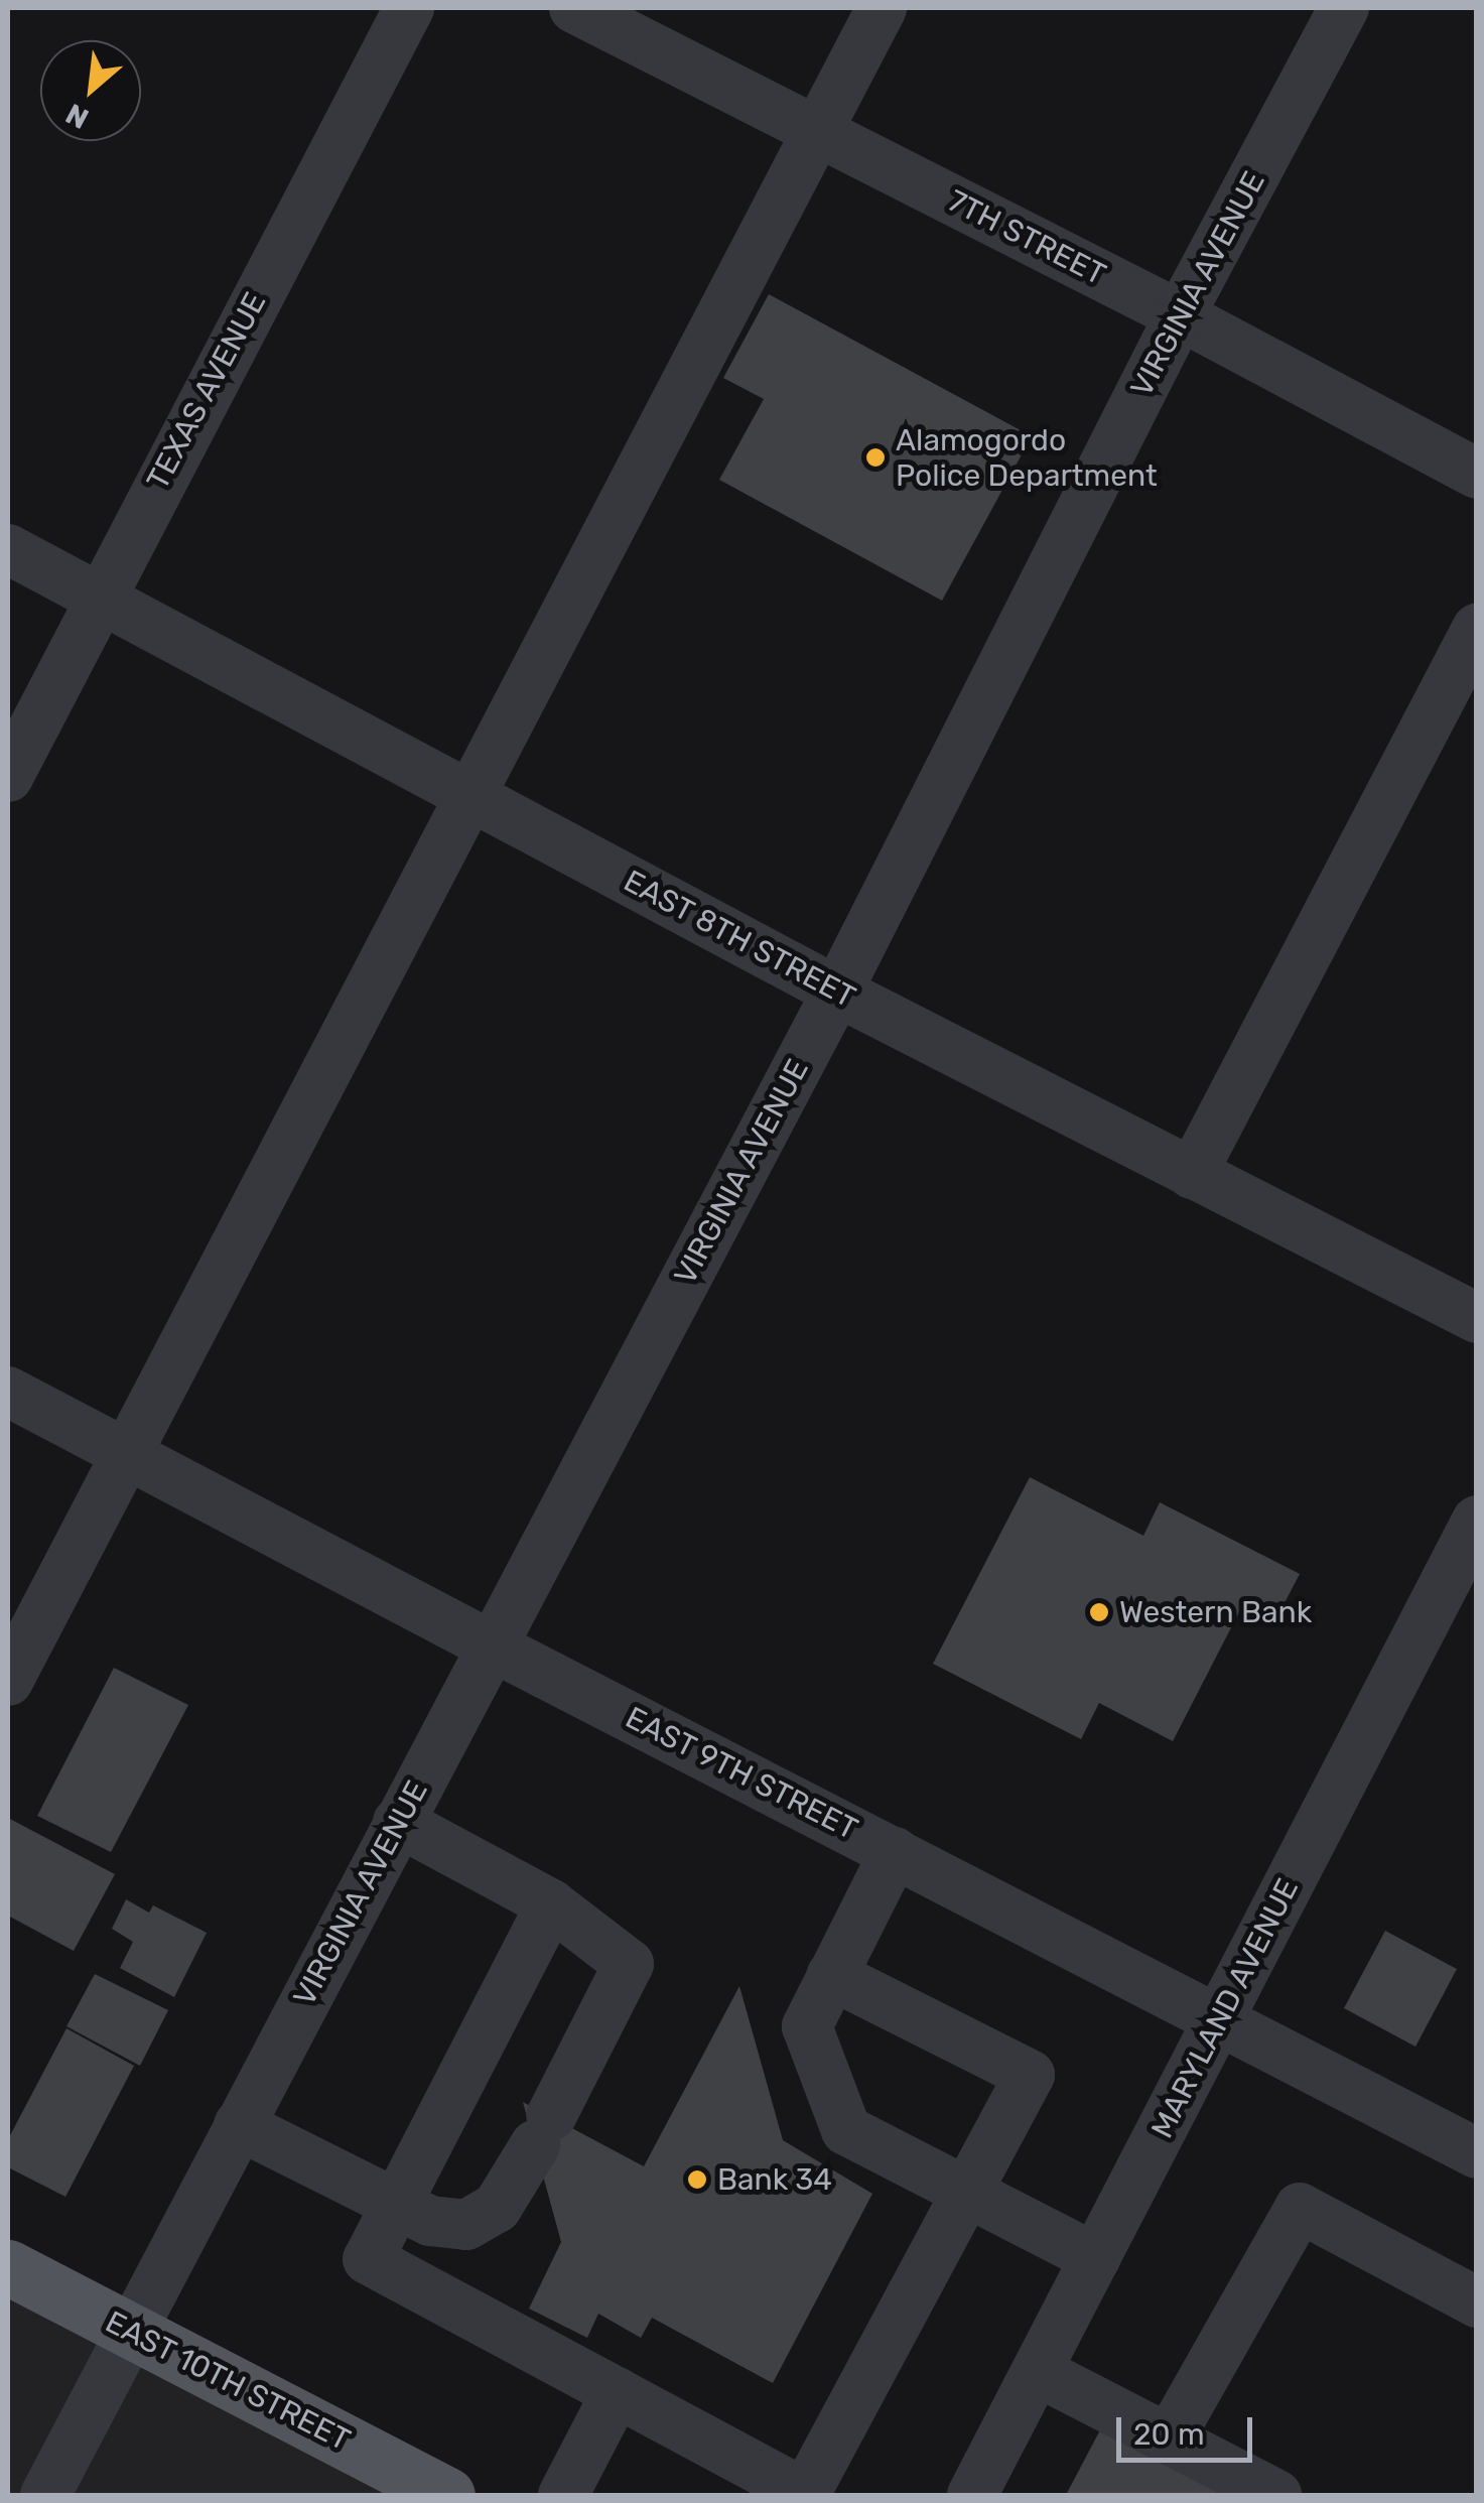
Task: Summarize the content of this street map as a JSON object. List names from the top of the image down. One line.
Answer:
{"streets":{"main road":["EAST 10TH STREET"],"street":["7TH STREET","VIRGINIA AVENUE","TEXAS AVENUE","EAST 8TH STREET","EAST 9TH STREET","MARYLAND AVENUE"]},"crossings":[["7TH STREET","VIRGINIA AVENUE"],["VIRGINIA AVENUE","EAST 8TH STREET"],["VIRGINIA AVENUE","EAST 9TH STREET"],["VIRGINIA AVENUE","EAST 10TH STREET"],["TEXAS AVENUE","EAST 8TH STREET"],["EAST 9TH STREET","MARYLAND AVENUE"]],"places":["Alamogordo Police Department","Western Bank","Bank 34"],"scale_bar":"20 m","north":"bottom left"}
